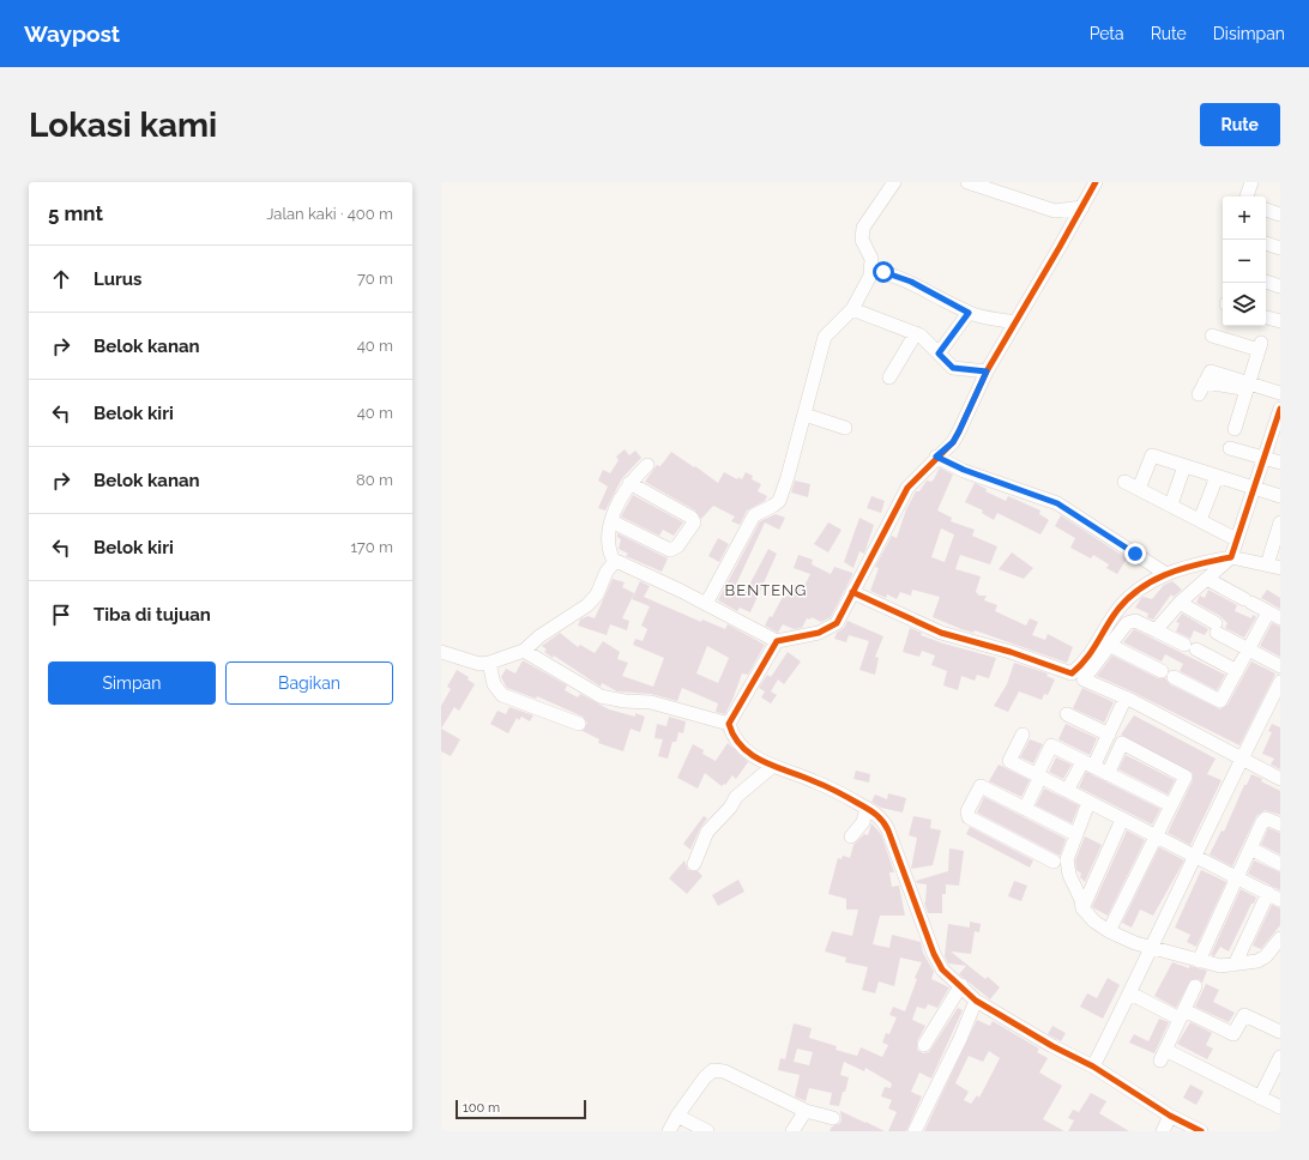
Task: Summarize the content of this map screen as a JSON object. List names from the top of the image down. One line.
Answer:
{"districts":["BENTENG"],"scale_bar":"100 m","page":{"header":"Waypost","nav":["Peta","Rute","Disimpan"],"buttons":["Rute",["Simpan","Bagikan"]],"title":"Lokasi kami","heading":["5 mnt","Jalan kaki · 400 m"],"map_buttons":["+","−"],"list":[["Lurus","70 m"],["Belok kanan","40 m"],["Belok kiri","40 m"],["Belok kanan","80 m"],["Belok kiri","170 m"],"Tiba di tujuan"],"scale":"100 m"}}
